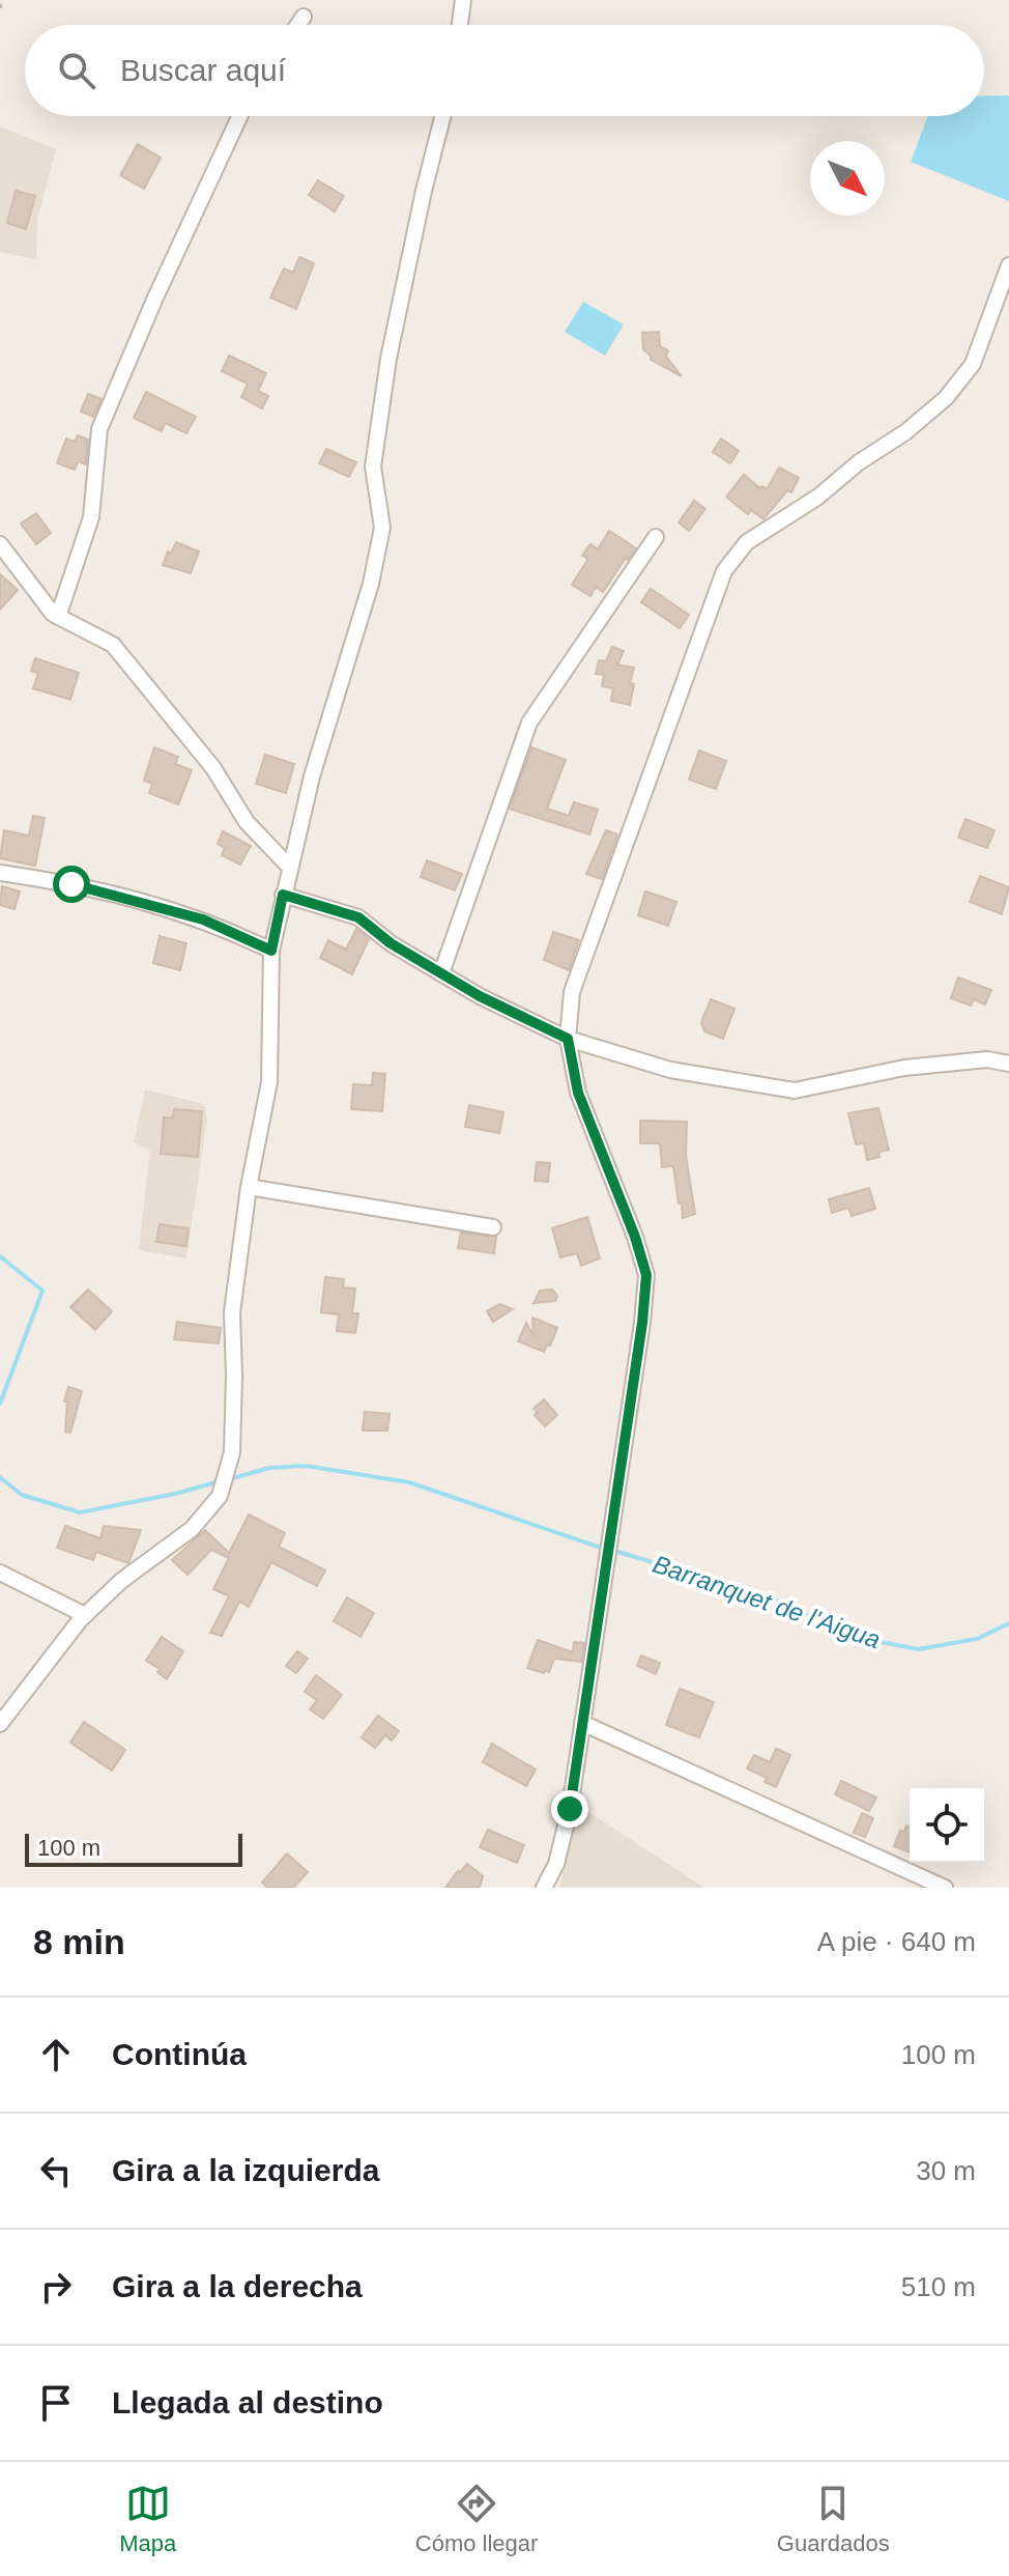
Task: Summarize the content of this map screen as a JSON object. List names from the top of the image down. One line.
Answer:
{"water":["Barranquet de l'Aigua"],"scale_bar":"100 m","north":"bottom right","page":{"search":"Buscar aquí","scale":"100 m","heading":["8 min","A pie · 640 m"],"list":[["Continúa","100 m"],["Gira a la izquierda","30 m"],["Gira a la derecha","510 m"],"Llegada al destino"],"nav":["Mapa","Cómo llegar","Guardados"]}}
